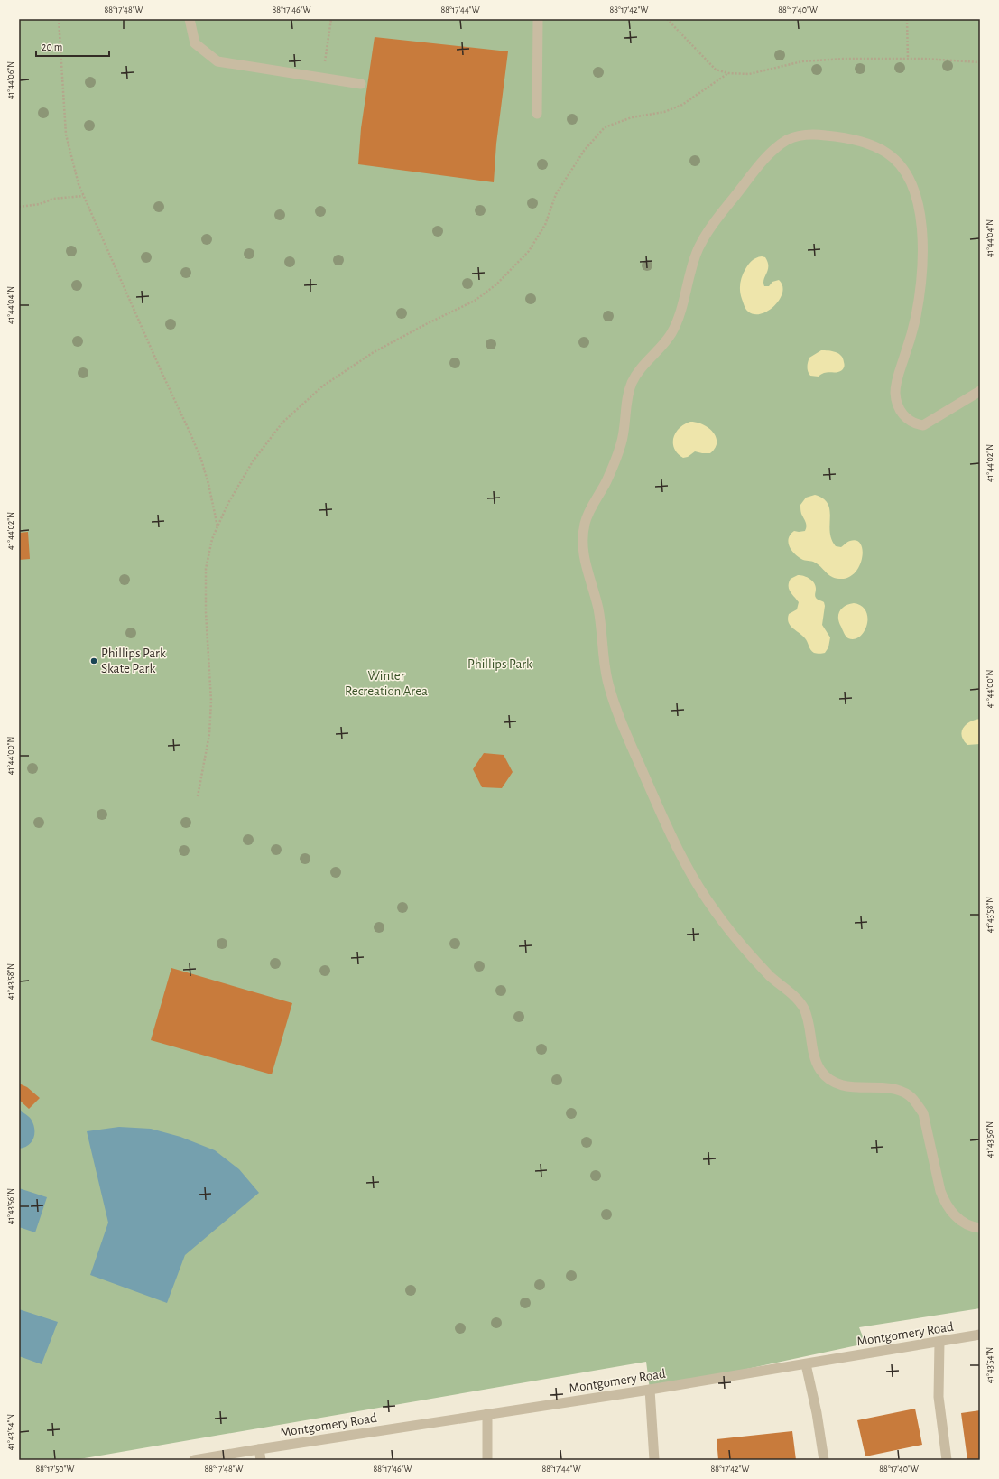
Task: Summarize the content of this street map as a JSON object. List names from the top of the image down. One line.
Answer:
{"streets":{"street":["Montgomery Road"]},"parks":["Phillips Park","Winter Recreation Area"],"places":["Phillips Park Skate Park"],"scale_bar":"20 m","coordinates":["88°17'48\"W","88°17'46\"W","88°17'44\"W","88°17'42\"W","88°17'40\"W","41°44'06\"N","41°44'04\"N","41°44'02\"N","41°44'00\"N","41°43'58\"N","41°43'56\"N","41°43'54\"N","88°17'50\"W"]}
